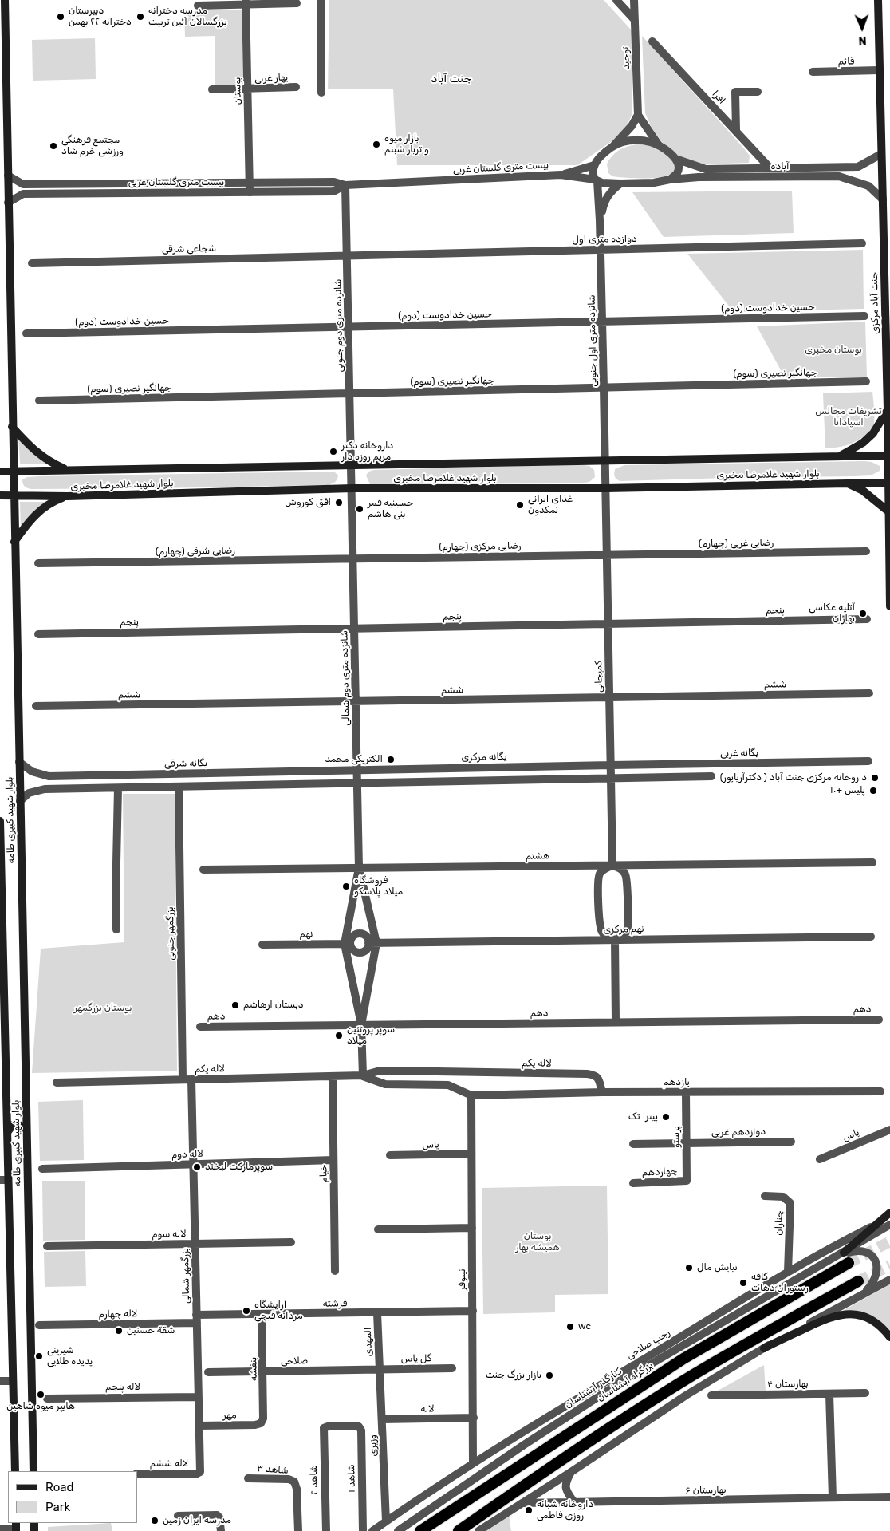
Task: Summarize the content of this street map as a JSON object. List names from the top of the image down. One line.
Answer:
{"streets":{"highway":["بزرگراه آبشناسان"],"main road":["جنت آباد مرکزی","بلوار شهید غلامرضا مخبری","بلوار شهید کبیری طامه"],"street":["توحید","قائم","یهار غربی","بوستان","افرا","آباده","بیست متری گلستان غربی","دوازده متری اول","شجاعی شرقی","حسین خدادوست (دوم)","شانزده متری دوم جنوبی","شانزده متری اول جنوبی","جهانگیر نصیری (سوم)","رضایی غربی (چهارم)","رضایی مرکزی (چهارم)","رضایی شرقی (چهارم)","پنجم","کمیجانی","شانزده متری دوم شمالی","ششم","یگانه غربی","یگانه مرکزی","یگانه شرقی","هشتم","نهم مرکزی","بزرگمهر جنوبی","نهم","دهم","لاله یکم","یازدهم","دوازدهم غربی","یاس","پرستو","لاله دوم","چهاردهم","خیام","چناران","لاله سوم","بزرگمهر شمالی","نیلوفر","فرشته","لاله چهارم","المهدی","رجب صلاحی","گل یاس","صلاحی","بنفشه","بهارستان ۴","لاله پنجم","کنارگذر آبشناسان","لاله","مهر","وزیری","لاله ششم","شاهد ۳","شاهد ۱","شاهد ۲","بهارستان ۶"]},"crossings":[["قائم","جنت آباد مرکزی"],["یهار غربی","بوستان"],["بوستان","بیست متری گلستان غربی"],["افرا","آباده"],["آباده","بیست متری گلستان غربی"],["آباده","جنت آباد مرکزی"],["آباده","شانزده متری اول جنوبی"],["بیست متری گلستان غربی","شانزده متری دوم جنوبی"],["بیست متری گلستان غربی","بلوار شهید کبیری طامه"],["دوازده متری اول","شجاعی شرقی"],["دوازده متری اول","شانزده متری دوم جنوبی"],["دوازده متری اول","شانزده متری اول جنوبی"],["شجاعی شرقی","شانزده متری دوم جنوبی"],["جنت آباد مرکزی","بلوار شهید غلامرضا مخبری"],["حسین خدادوست (دوم)","شانزده متری دوم جنوبی"],["حسین خدادوست (دوم)","شانزده متری اول جنوبی"],["شانزده متری دوم جنوبی","جهانگیر نصیری (سوم)"],["شانزده متری دوم جنوبی","بلوار شهید غلامرضا مخبری"],["شانزده متری دوم جنوبی","شانزده متری دوم شمالی"],["شانزده متری اول جنوبی","جهانگیر نصیری (سوم)"],["شانزده متری اول جنوبی","بلوار شهید غلامرضا مخبری"],["شانزده متری اول جنوبی","کمیجانی"],["بلوار شهید غلامرضا مخبری","کمیجانی"],["بلوار شهید غلامرضا مخبری","شانزده متری دوم شمالی"],["بلوار شهید غلامرضا مخبری","بلوار شهید کبیری طامه"],["رضایی غربی (چهارم)","رضایی مرکزی (چهارم)"],["رضایی غربی (چهارم)","کمیجانی"],["رضایی مرکزی (چهارم)","رضایی شرقی (چهارم)"],["رضایی مرکزی (چهارم)","کمیجانی"],["رضایی مرکزی (چهارم)","شانزده متری دوم شمالی"],["رضایی شرقی (چهارم)","شانزده متری دوم شمالی"],["پنجم","کمیجانی"],["پنجم","شانزده متری دوم شمالی"],["کمیجانی","ششم"],["کمیجانی","یگانه غربی"],["کمیجانی","یگانه مرکزی"],["کمیجانی","هشتم"],["شانزده متری دوم شمالی","ششم"],["شانزده متری دوم شمالی","یگانه مرکزی"],["شانزده متری دوم شمالی","یگانه شرقی"],["شانزده متری دوم شمالی","هشتم"],["شانزده متری دوم شمالی","نهم مرکزی"],["شانزده متری دوم شمالی","نهم"],["شانزده متری دوم شمالی","دهم"],["شانزده متری دوم شمالی","لاله یکم"],["یگانه غربی","یگانه مرکزی"],["یگانه مرکزی","یگانه شرقی"],["یگانه شرقی","بلوار شهید کبیری طامه"],["نهم مرکزی","نهم"],["بزرگمهر جنوبی","لاله یکم"],["بزرگمهر جنوبی","بزرگمهر شمالی"],["لاله یکم","یازدهم"],["لاله یکم","خیام"],["لاله یکم","بزرگمهر شمالی"],["لاله یکم","نیلوفر"],["یازدهم","پرستو"],["یازدهم","نیلوفر"],["دوازدهم غربی","پرستو"],["یاس","نیلوفر"],["پرستو","چهاردهم"],["لاله دوم","خیام"],["لاله دوم","بزرگمهر شمالی"],["چناران","رجب صلاحی"],["لاله سوم","بزرگمهر شمالی"],["بزرگمهر شمالی","فرشته"],["بزرگمهر شمالی","لاله چهارم"],["بزرگمهر شمالی","لاله پنجم"],["بزرگمهر شمالی","مهر"],["بزرگمهر شمالی","لاله ششم"],["نیلوفر","فرشته"],["نیلوفر","رجب صلاحی"],["نیلوفر","لاله"],["فرشته","لاله چهارم"],["فرشته","المهدی"],["فرشته","بنفشه"],["المهدی","گل یاس"],["المهدی","صلاحی"],["المهدی","وزیری"],["رجب صلاحی","وزیری"],["گل یاس","صلاحی"],["گل یاس","وزیری"],["صلاحی","بنفشه"],["صلاحی","وزیری"],["بنفشه","مهر"],["لاله","وزیری"],["شاهد ۱","شاهد ۲"]],"districts":["جنت آباد"],"parks":["بوستان مخبری","تشریفات مجالس اسپادانا","بوستان بزرگمهر","بوستان همیشه بهار"],"places":["دبیرستان دخترانه ۲۲ بهمن","مدرسه دخترانه بزرگسالان آئین تربیت","بازار میوه و تربار شبنم","مجتمع فرهنگی ورزشی خرم شاد","داروخانه دکتر مریم روزه دار","افق کوروش","غذای ایرانی نمکدون","حسینیه قمر بنی هاشم","آتلیه عکاسی بهاران","الکتریکی محمد","داروخانه مرکزی جنت آباد ( دکترآریاپور)","پلیس +۱۰","فروشگاه میلاد پلاسکو","دبستان ارهاشم","سوپر پروتئین میلاد","پیتزا تک","سوپرمارکت لبخند","نیایش مال","کافه رستوران دهات","آرایشگاه مردانه قیچی","wc","شقة حسنين","شيرينی پديده طلايی","بازار بزرگ جنت","هایپر میوه شاهین","داروخانه شبانه روزی فاطمی","مدرسه ایران زمین"],"legend":["Road","Park"],"north":"bottom"}
